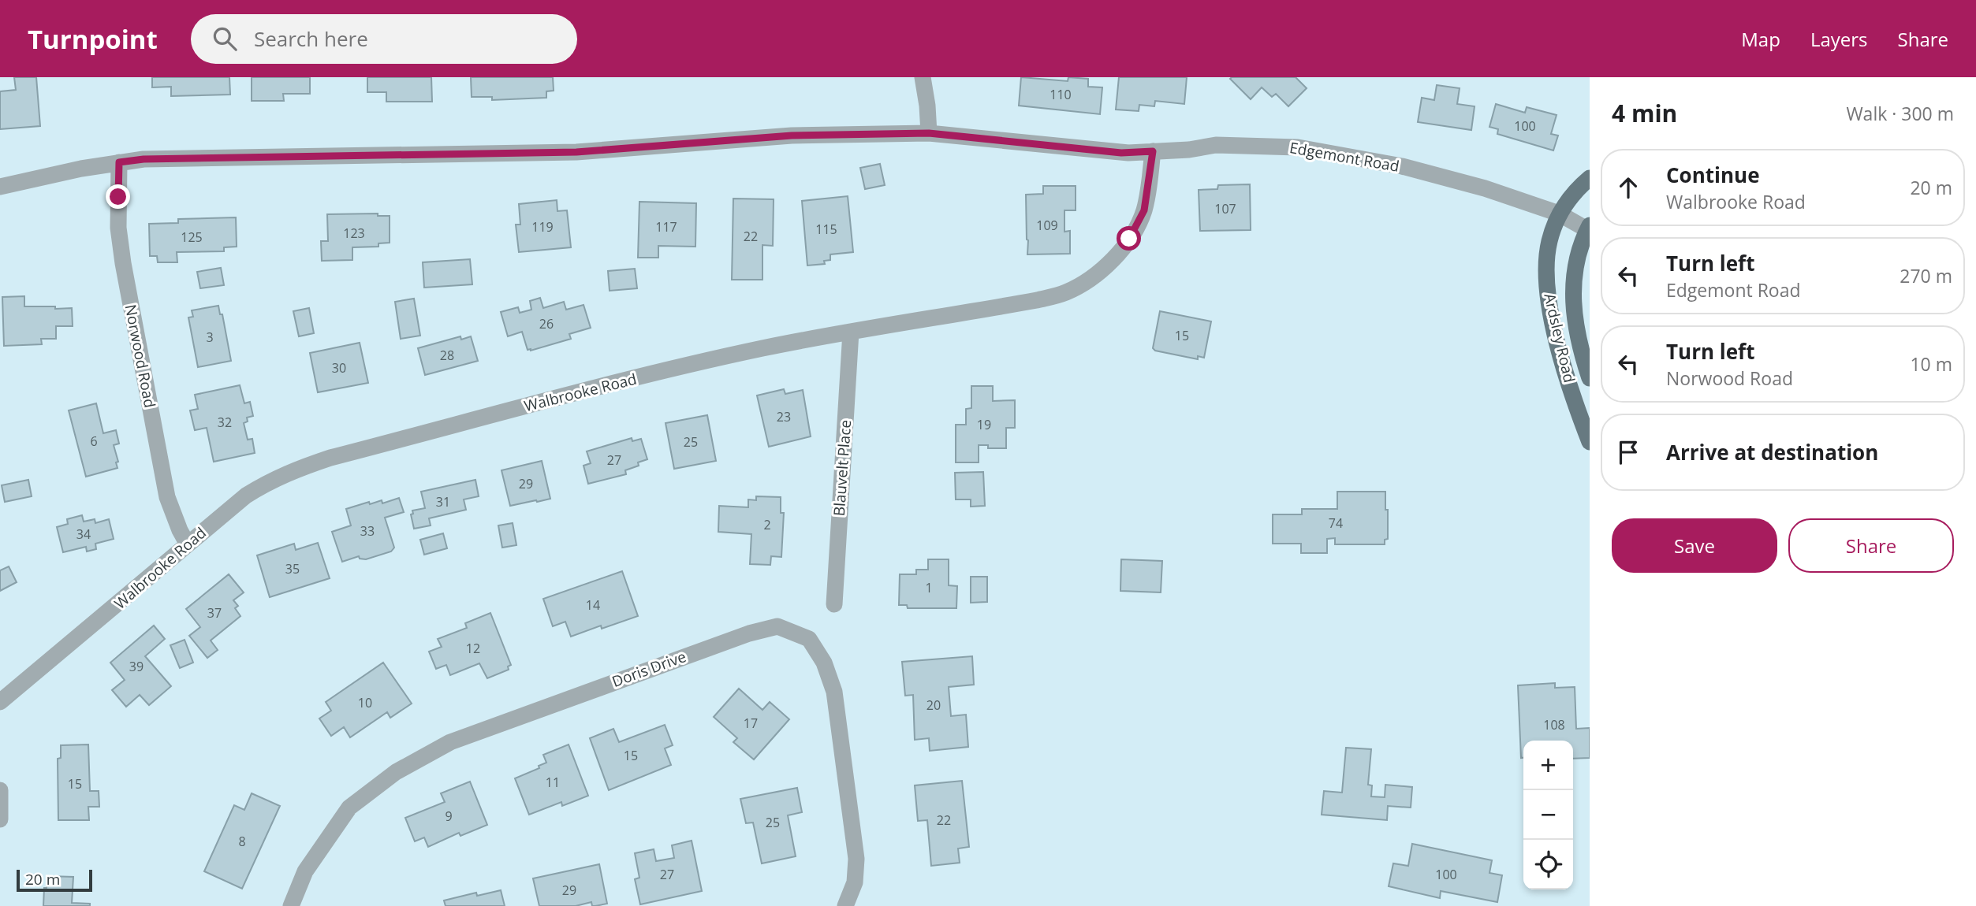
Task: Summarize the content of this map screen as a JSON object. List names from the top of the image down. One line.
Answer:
{"streets":{"main road":["Ardsley Road"],"street":["Edgemont Road","Norwood Road","Walbrooke Road","Blauvelt Place","Doris Drive"]},"crossings":[["Edgemont Road","Ardsley Road"],["Edgemont Road","Norwood Road"],["Edgemont Road","Walbrooke Road"],["Norwood Road","Walbrooke Road"],["Walbrooke Road","Blauvelt Place"]],"house_numbers":["110","100","107","109","119","117","115","123","22","125","26","15","3","28","30","23","32","19","6","25","27","29","31","74","2","33","34","35","1","14","37","12","39","10","20","17","108","15","11","15","9","22","25","8","27","100","29"],"scale_bar":"20 m","page":{"header":"Turnpoint","search":"Search here","nav":["Map","Layers","Share"],"heading":["4 min","Walk · 300 m"],"list":[["Continue","Walbrooke Road","20 m"],["Turn left","Edgemont Road","270 m"],["Turn left","Norwood Road","10 m"],"Arrive at destination"],"buttons":["Save","Share"],"map_buttons":["+","−"],"scale":"20 m"}}
